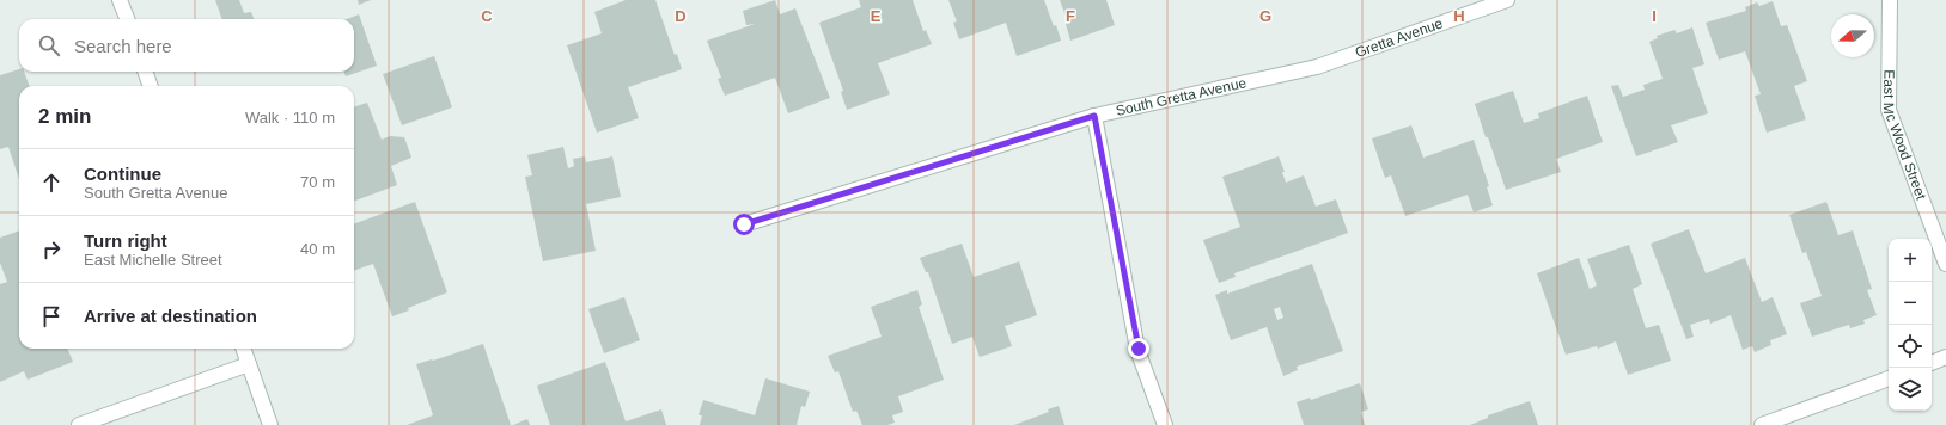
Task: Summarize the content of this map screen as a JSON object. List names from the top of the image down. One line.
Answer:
{"streets":{"street":["Gretta Avenue","South Gretta Avenue","East Mc Wood Street"]},"crossings":[["Gretta Avenue","South Gretta Avenue"]],"north":"left","page":{"search":"Search here","heading":["2 min","Walk · 110 m"],"list":[["Continue","South Gretta Avenue","70 m"],["Turn right","East Michelle Street","40 m"],"Arrive at destination"],"map_buttons":["+","−"]},"grid":{"columns":["C","D","E","F","G","H","I"]}}
